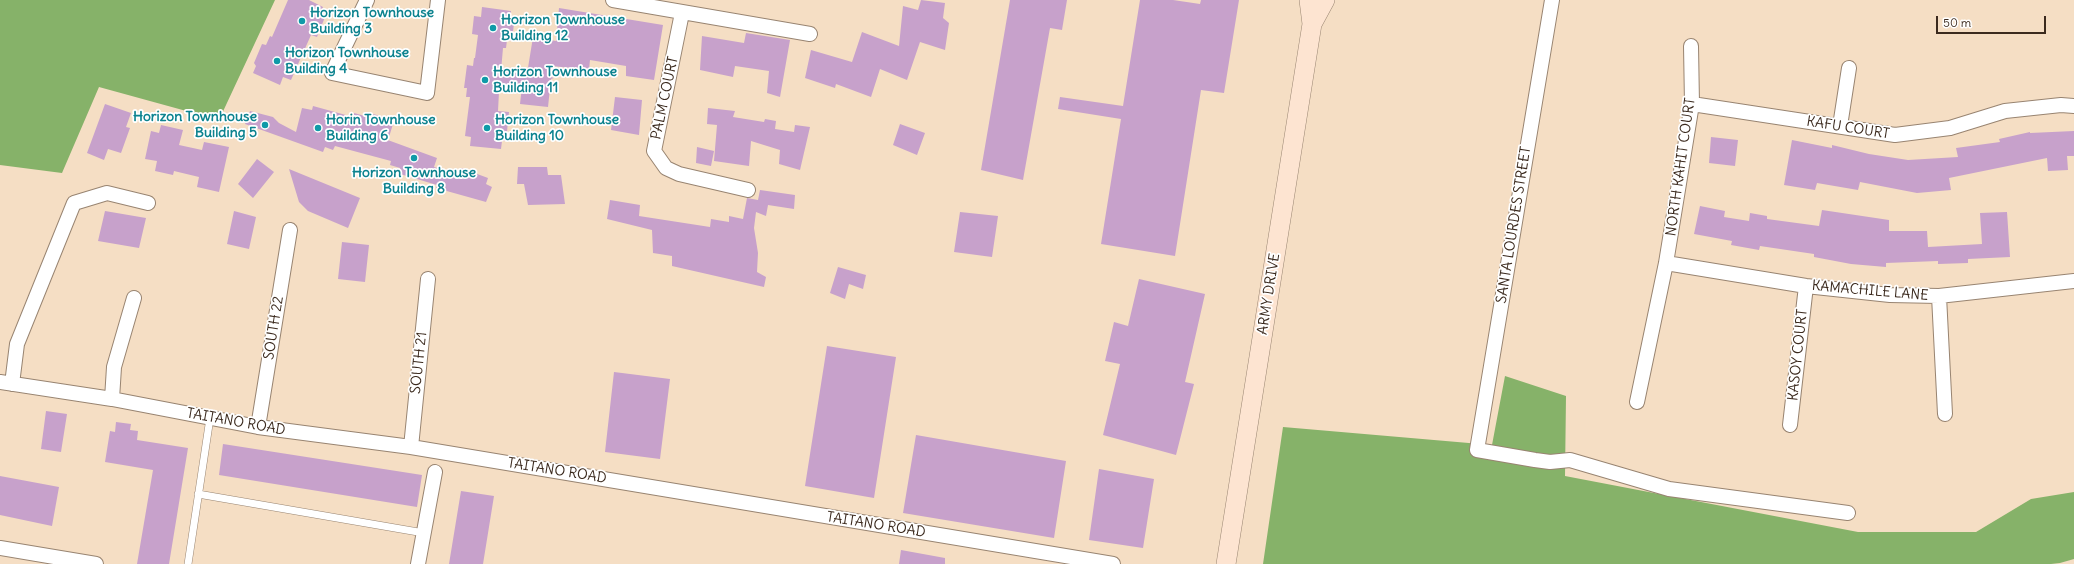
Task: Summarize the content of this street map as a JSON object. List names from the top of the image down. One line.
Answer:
{"streets":{"main road":["ARMY DRIVE"],"street":["PALM COURT","KAFU COURT","NORTH KAHIT COURT","SANTA LOURDES STREET","KAMACHILE LANE","SOUTH 22","KASOY COURT","SOUTH 21","TAITANO ROAD"]},"crossings":[["KAFU COURT","NORTH KAHIT COURT"],["NORTH KAHIT COURT","KAMACHILE LANE"],["KAMACHILE LANE","KASOY COURT"],["SOUTH 22","TAITANO ROAD"],["SOUTH 21","TAITANO ROAD"]],"places":["Horizon Townhouse Building 3","Horizon Townhouse Building 12","Horizon Townhouse Building 4","Horizon Townhouse Building 11","Horizon Townhouse Building 5","Horin Townhouse Building 6","Horizon Townhouse Building 10","Horizon Townhouse Building 8"],"scale_bar":"50 m"}
